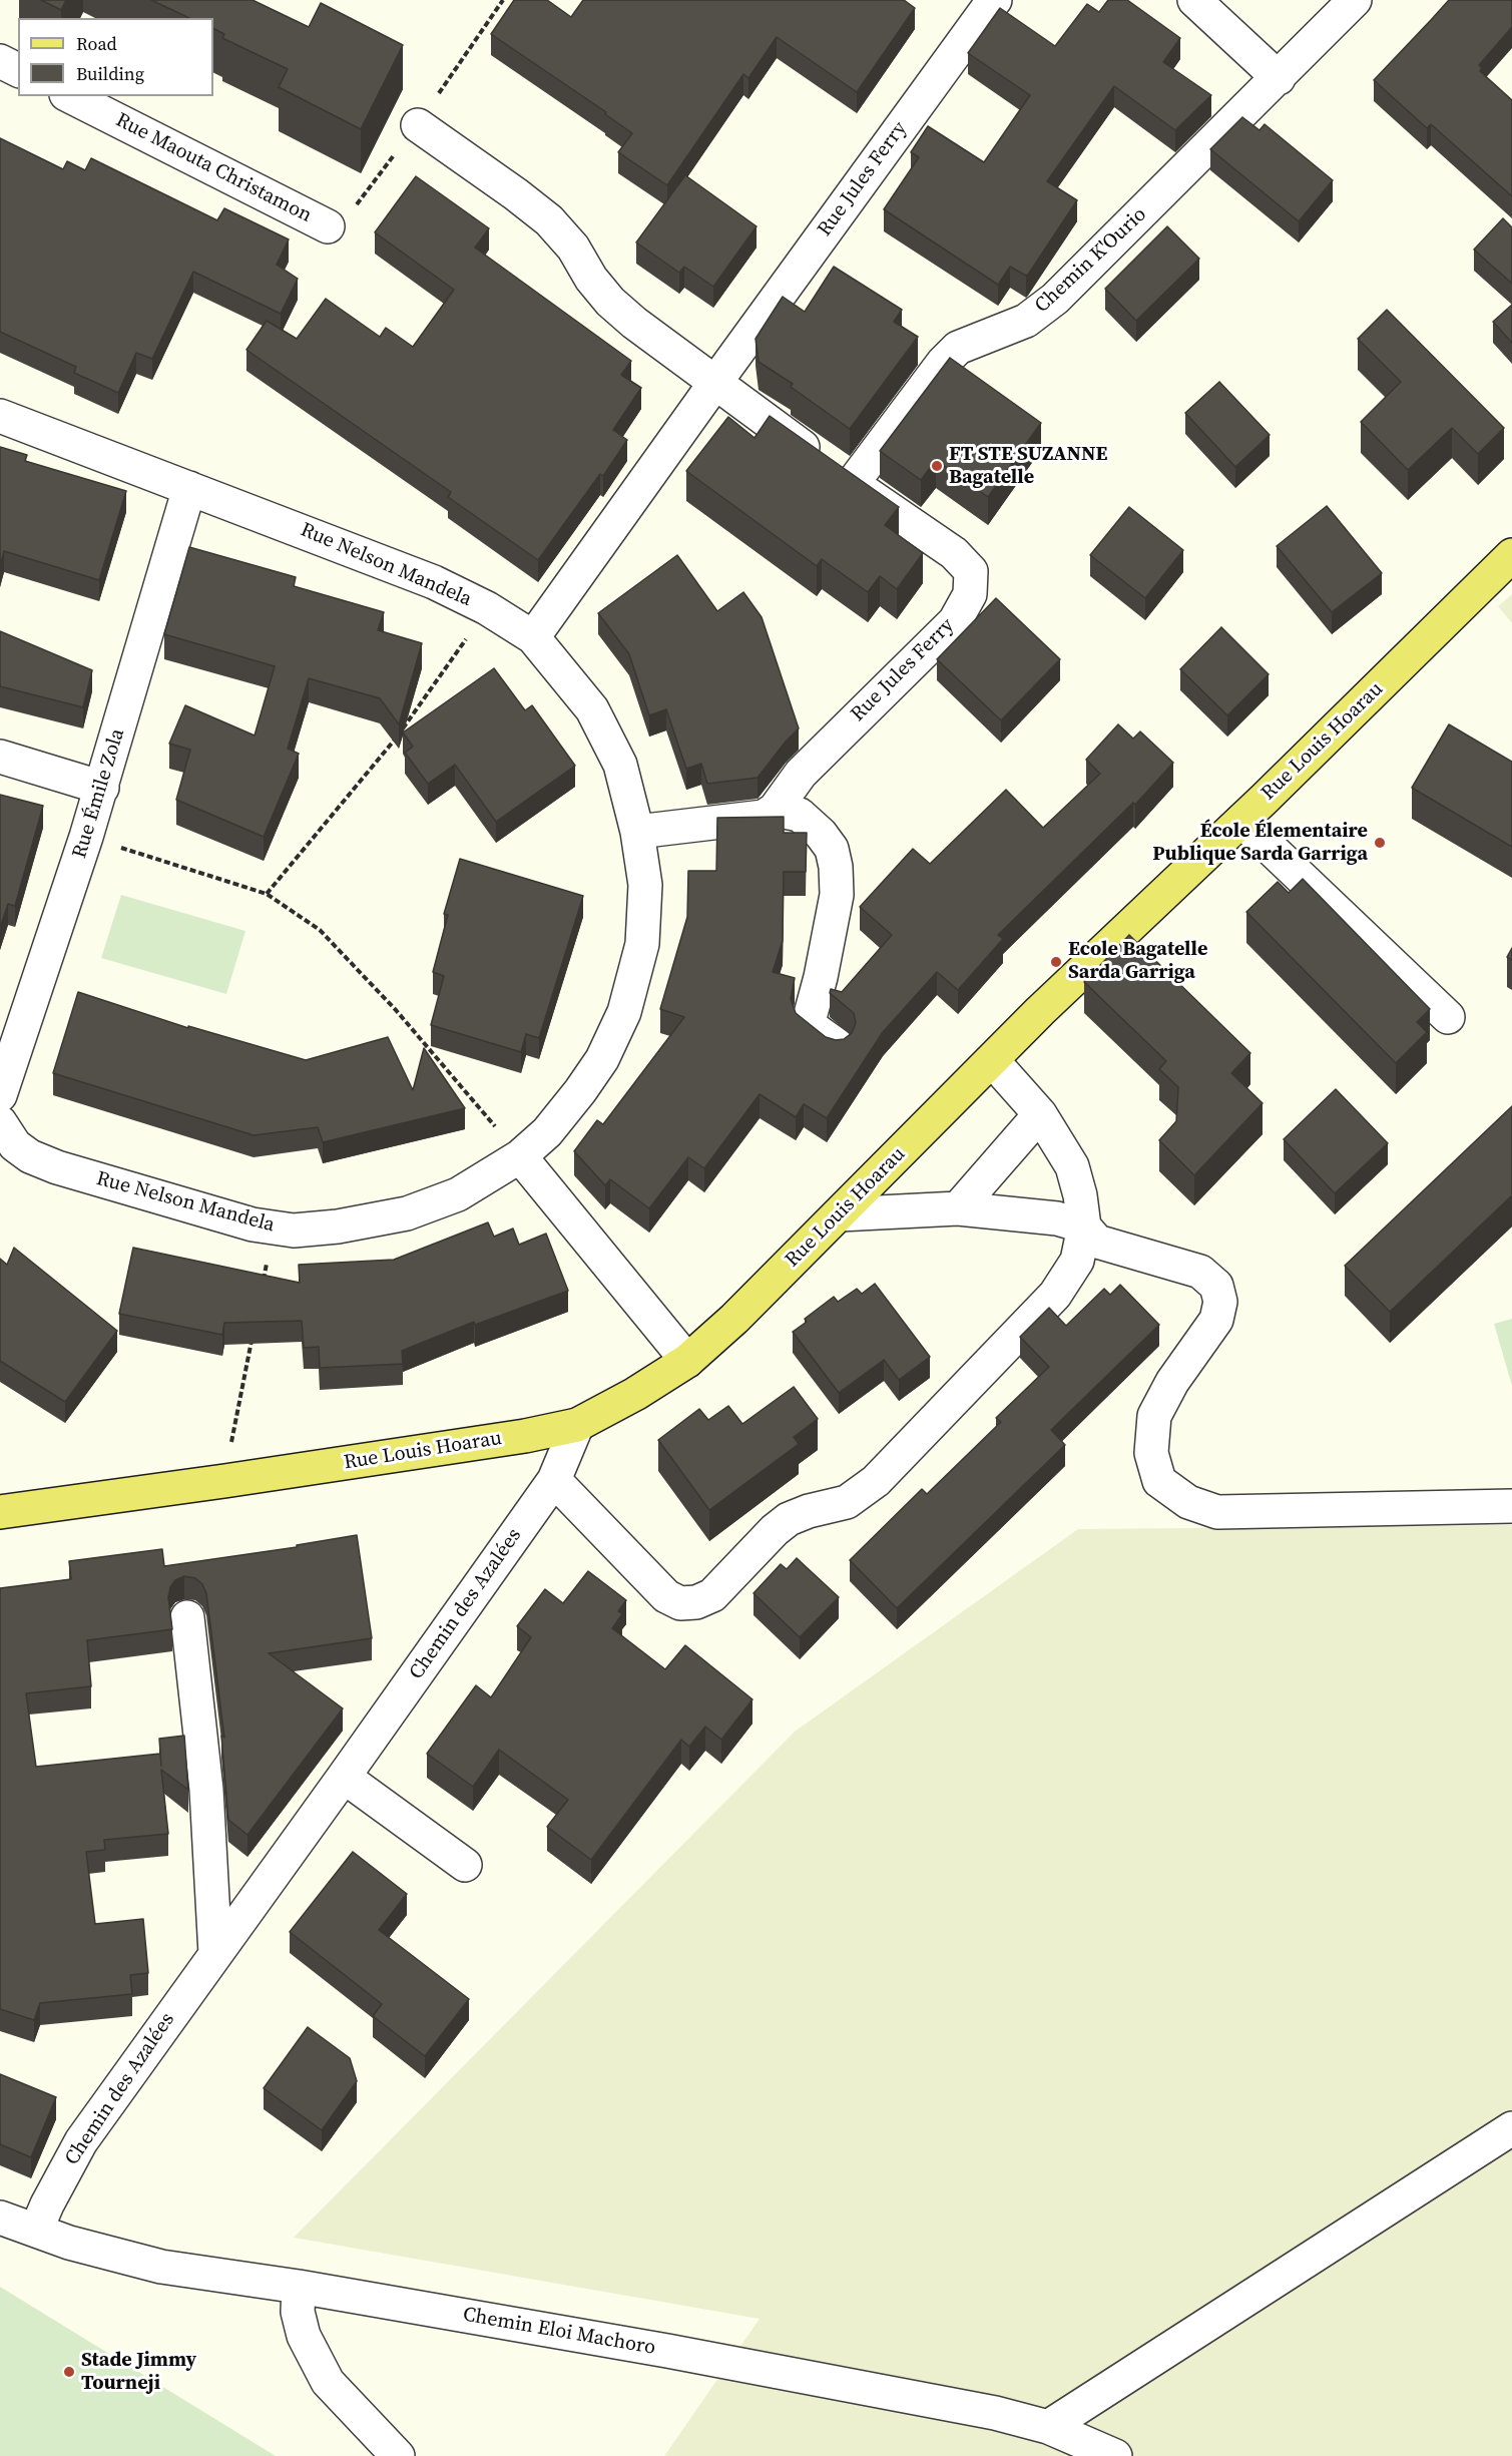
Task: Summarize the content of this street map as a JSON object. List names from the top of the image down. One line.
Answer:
{"streets":{"main road":["Rue Louis Hoarau"],"street":["Rue Maouta Christamon","Rue Jules Ferry","Chemin K'Ourio","Rue Nelson Mandela","Rue Émile Zola","Chemin des Azalées","Chemin Eloi Machoro"]},"crossings":[["Rue Jules Ferry","Chemin K'Ourio"],["Rue Jules Ferry","Rue Nelson Mandela"],["Rue Nelson Mandela","Rue Émile Zola"],["Rue Louis Hoarau","Chemin des Azalées"],["Chemin des Azalées","Chemin Eloi Machoro"]],"places":["FT STE SUZANNE Bagatelle","École Élementaire Publique Sarda Garriga","Ecole Bagatelle Sarda Garriga","Stade Jimmy Tourneji"],"legend":["Road","Building"]}
